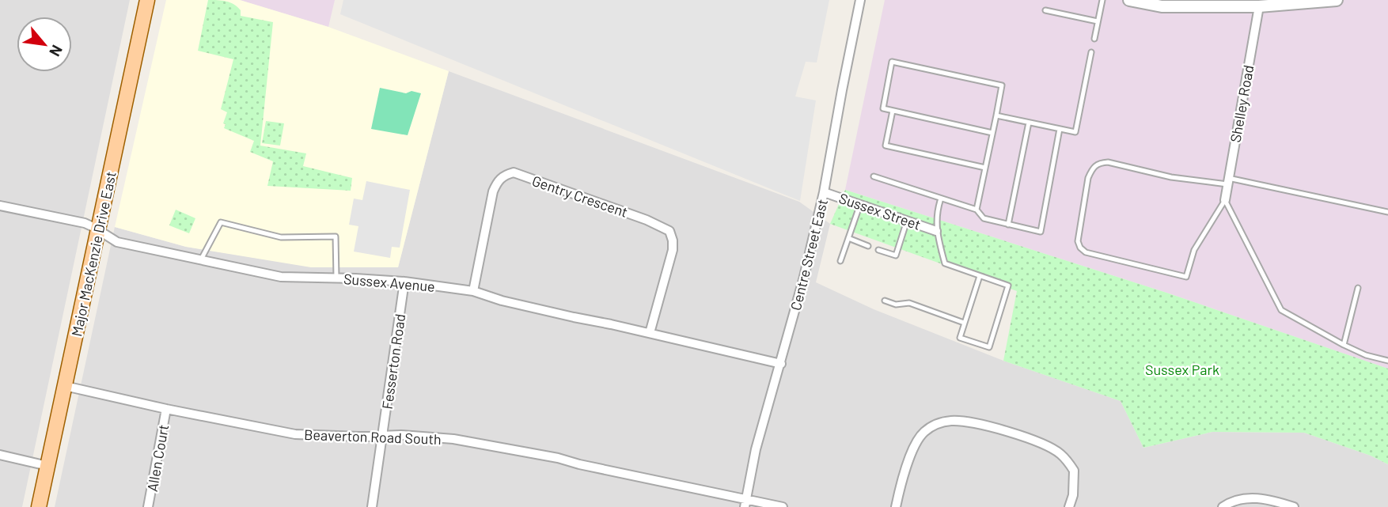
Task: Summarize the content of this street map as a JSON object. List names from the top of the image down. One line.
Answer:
{"streets":{"main road":["Major MacKenzie Drive East"],"street":["Shelley Road","Gentry Crescent","Sussex Street","Centre Street East","Sussex Avenue","Fesserton Road","Beaverton Road South","Allen Court"]},"crossings":[["Gentry Crescent","Sussex Avenue"],["Sussex Street","Centre Street East"],["Major MacKenzie Drive East","Sussex Avenue"],["Major MacKenzie Drive East","Beaverton Road South"],["Centre Street East","Sussex Avenue"],["Centre Street East","Beaverton Road South"],["Sussex Avenue","Fesserton Road"],["Fesserton Road","Beaverton Road South"],["Beaverton Road South","Allen Court"]],"parks":["Sussex Park"],"north":"bottom right"}
